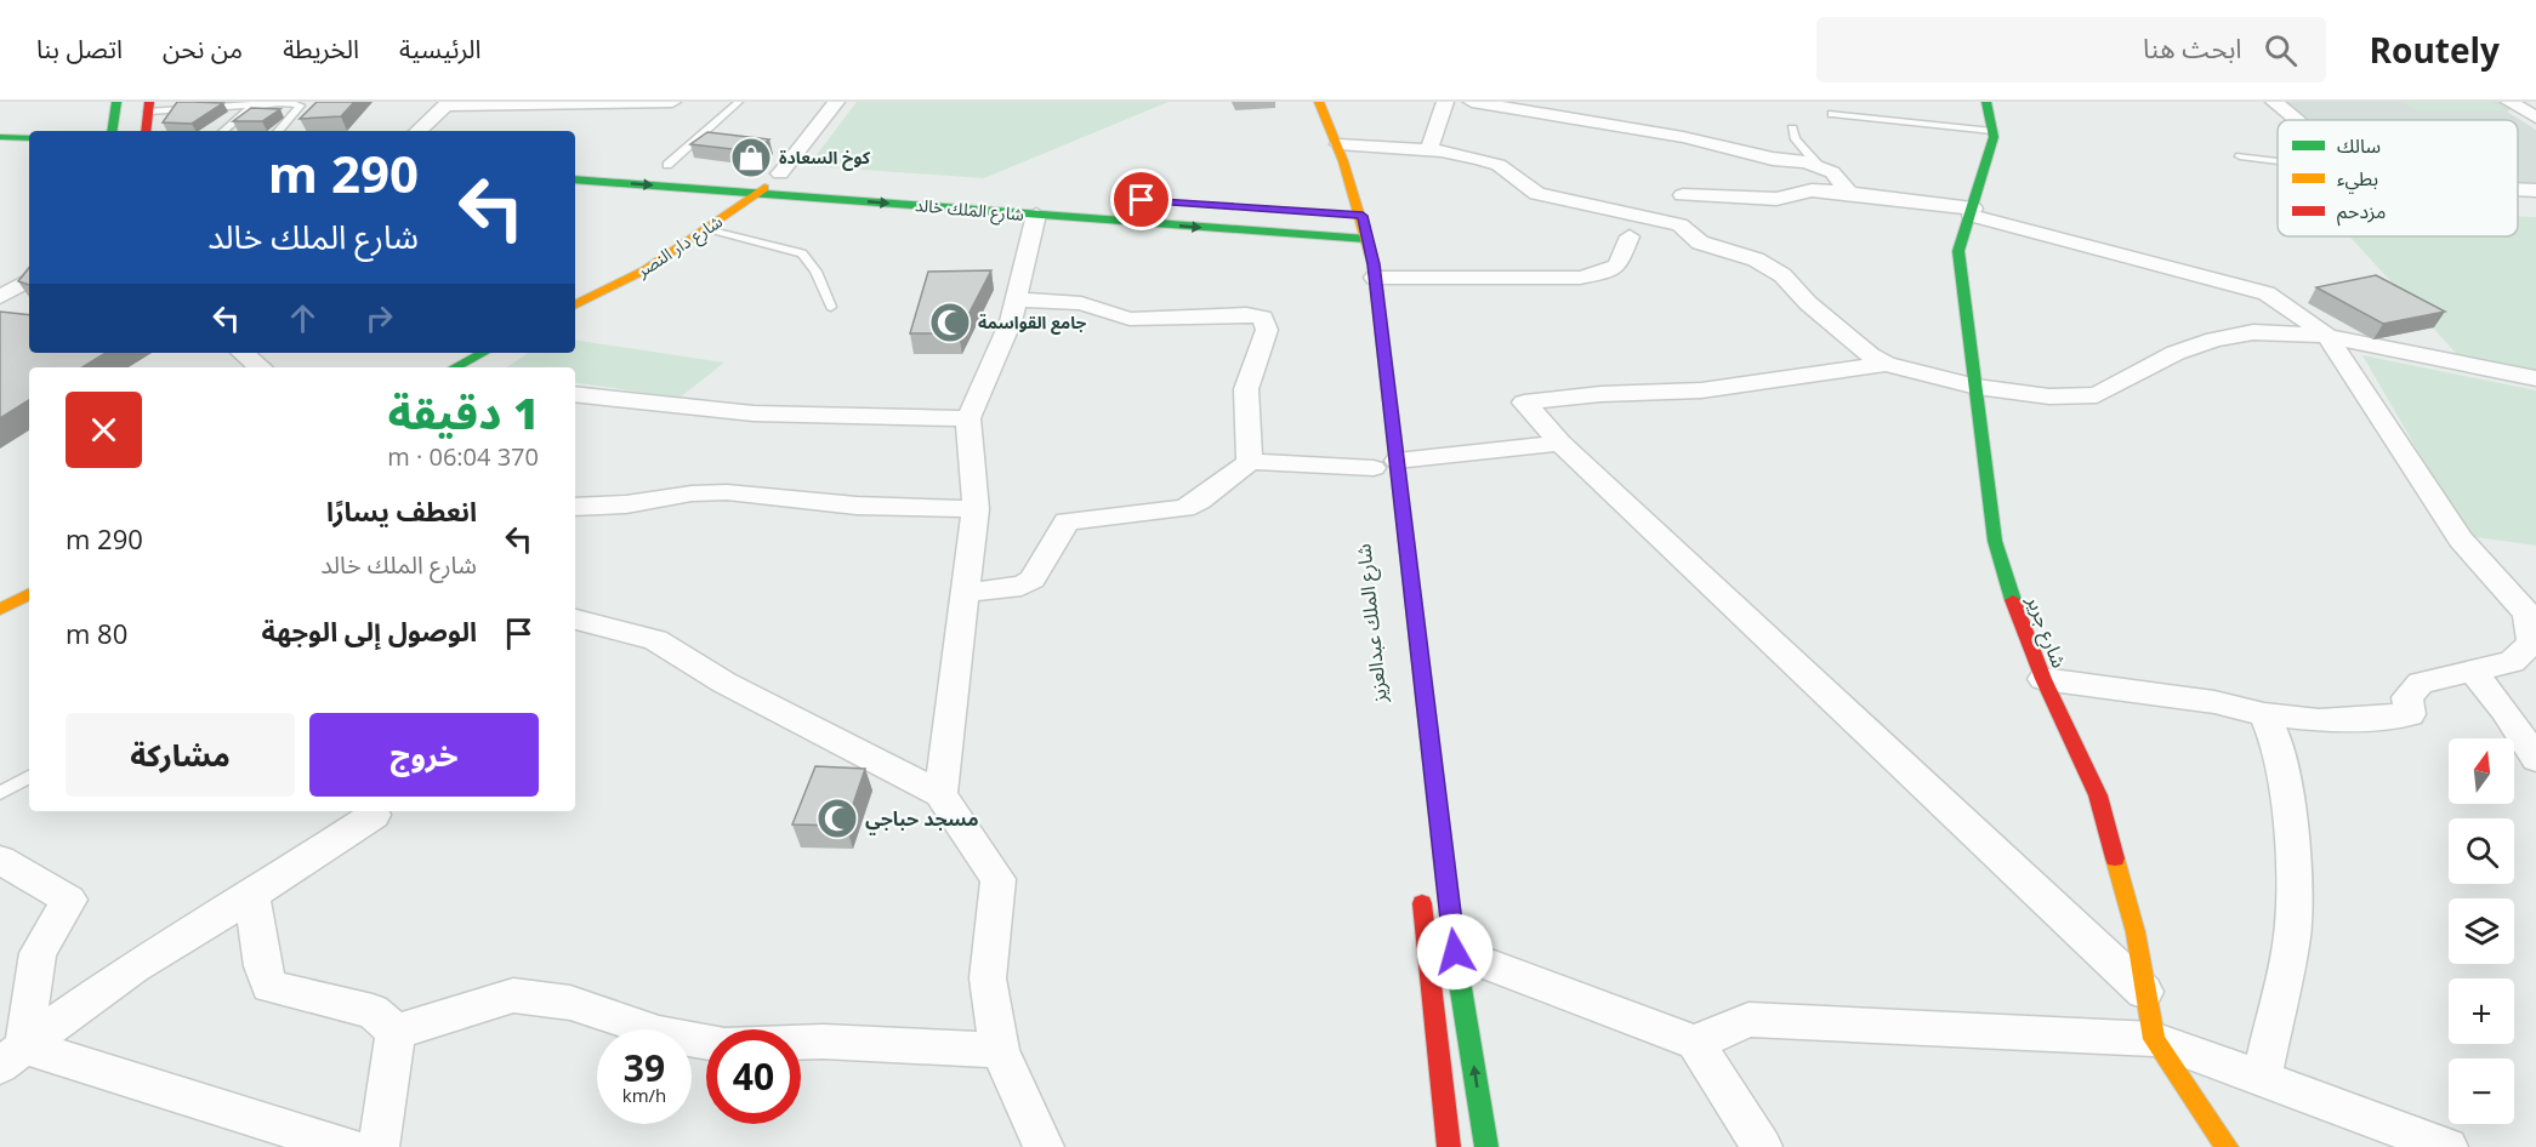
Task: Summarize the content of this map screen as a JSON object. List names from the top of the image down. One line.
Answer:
{"streets":{"street":["شارع الملك خالد","شارع دار النصر","شارع جرير"]},"crossings":[["شارع الملك خالد","شارع دار النصر"]],"one_way":["شارع الملك خالد"],"places":{"shop":["كوخ السعادة"],"mosque":["جامع القواسمة","مسجد حباجي"]},"legend":["سالك","بطيء","مزدحم"],"north":"top","page":{"header":"Routely","search":"ابحث هنا","nav":["الرئيسية","الخريطة","من نحن","اتصل بنا"],"turn":["290 m","شارع الملك خالد"],"heading":["1 دقيقة","370 m · 06:04"],"list":[{"name":"انعطف يسارًا","note":"شارع الملك خالد","value":"290 m"},{"name":"الوصول إلى الوجهة","value":"80 m"}],"buttons":["خروج","مشاركة"],"map_buttons":["+","−"],"speed":"39 km/h","limit":"40"}}
